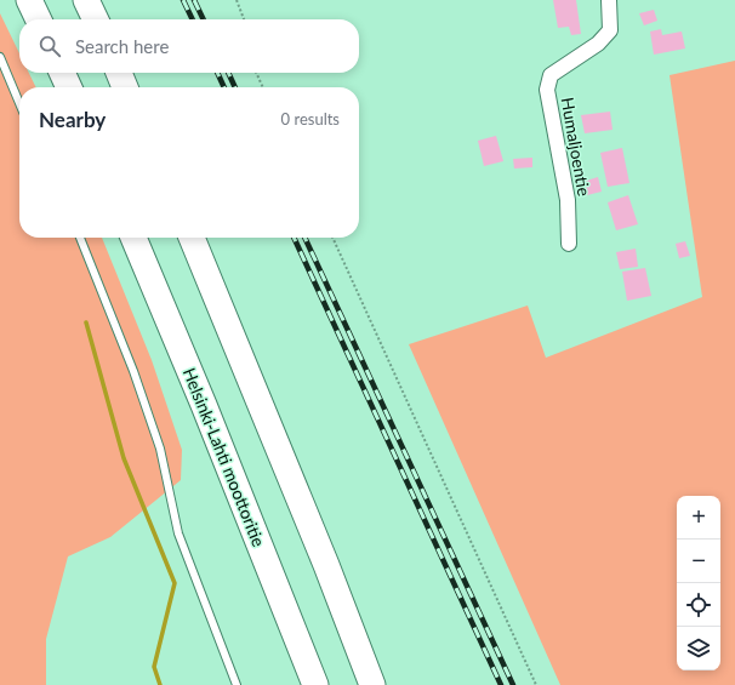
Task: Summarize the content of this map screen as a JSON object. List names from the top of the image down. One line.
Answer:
{"streets":{"highway":["Helsinki-Lahti moottoritie"],"street":["Humaljoentie"]},"page":{"search":"Search here","heading":["Nearby","0 results"],"map_buttons":["+","−"]}}
